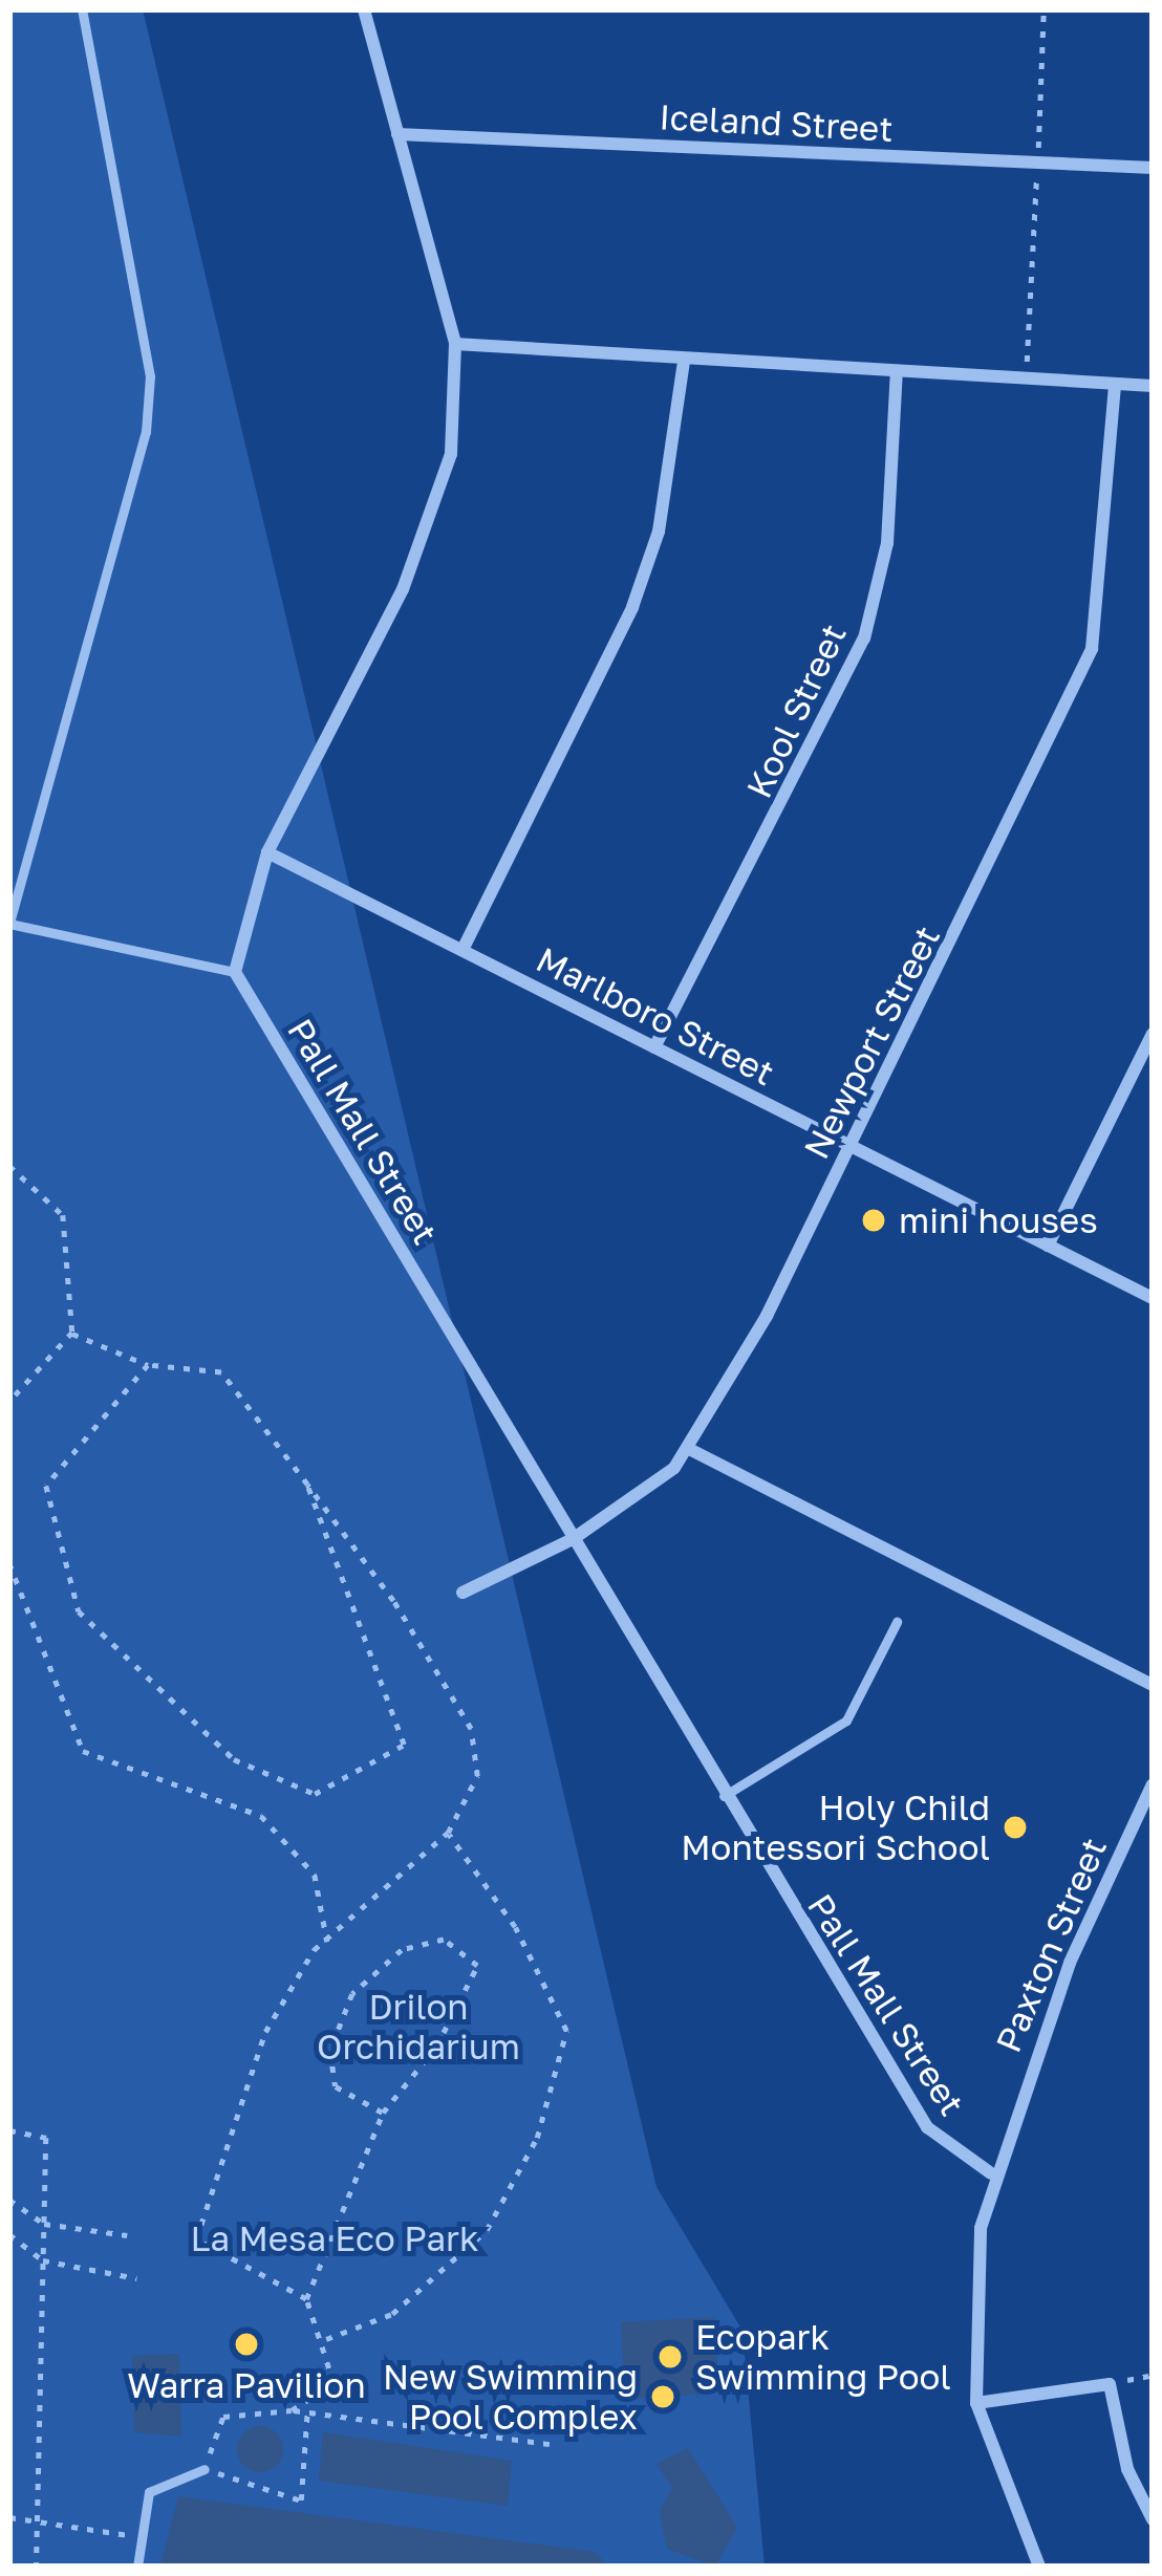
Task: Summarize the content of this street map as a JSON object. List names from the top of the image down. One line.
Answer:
{"streets":{"street":["Iceland Street","Kool Street","Marlboro Street","Newport Street","Pall Mall Street","Paxton Street"]},"crossings":[["Kool Street","Marlboro Street"],["Marlboro Street","Newport Street"],["Newport Street","Pall Mall Street"],["Pall Mall Street","Paxton Street"]],"parks":["Drilon Orchidarium","La Mesa Eco Park"],"places":["mini houses","Holy Child Montessori School","Warra Pavilion","Ecopark Swimming Pool","New Swimming Pool Complex"]}
